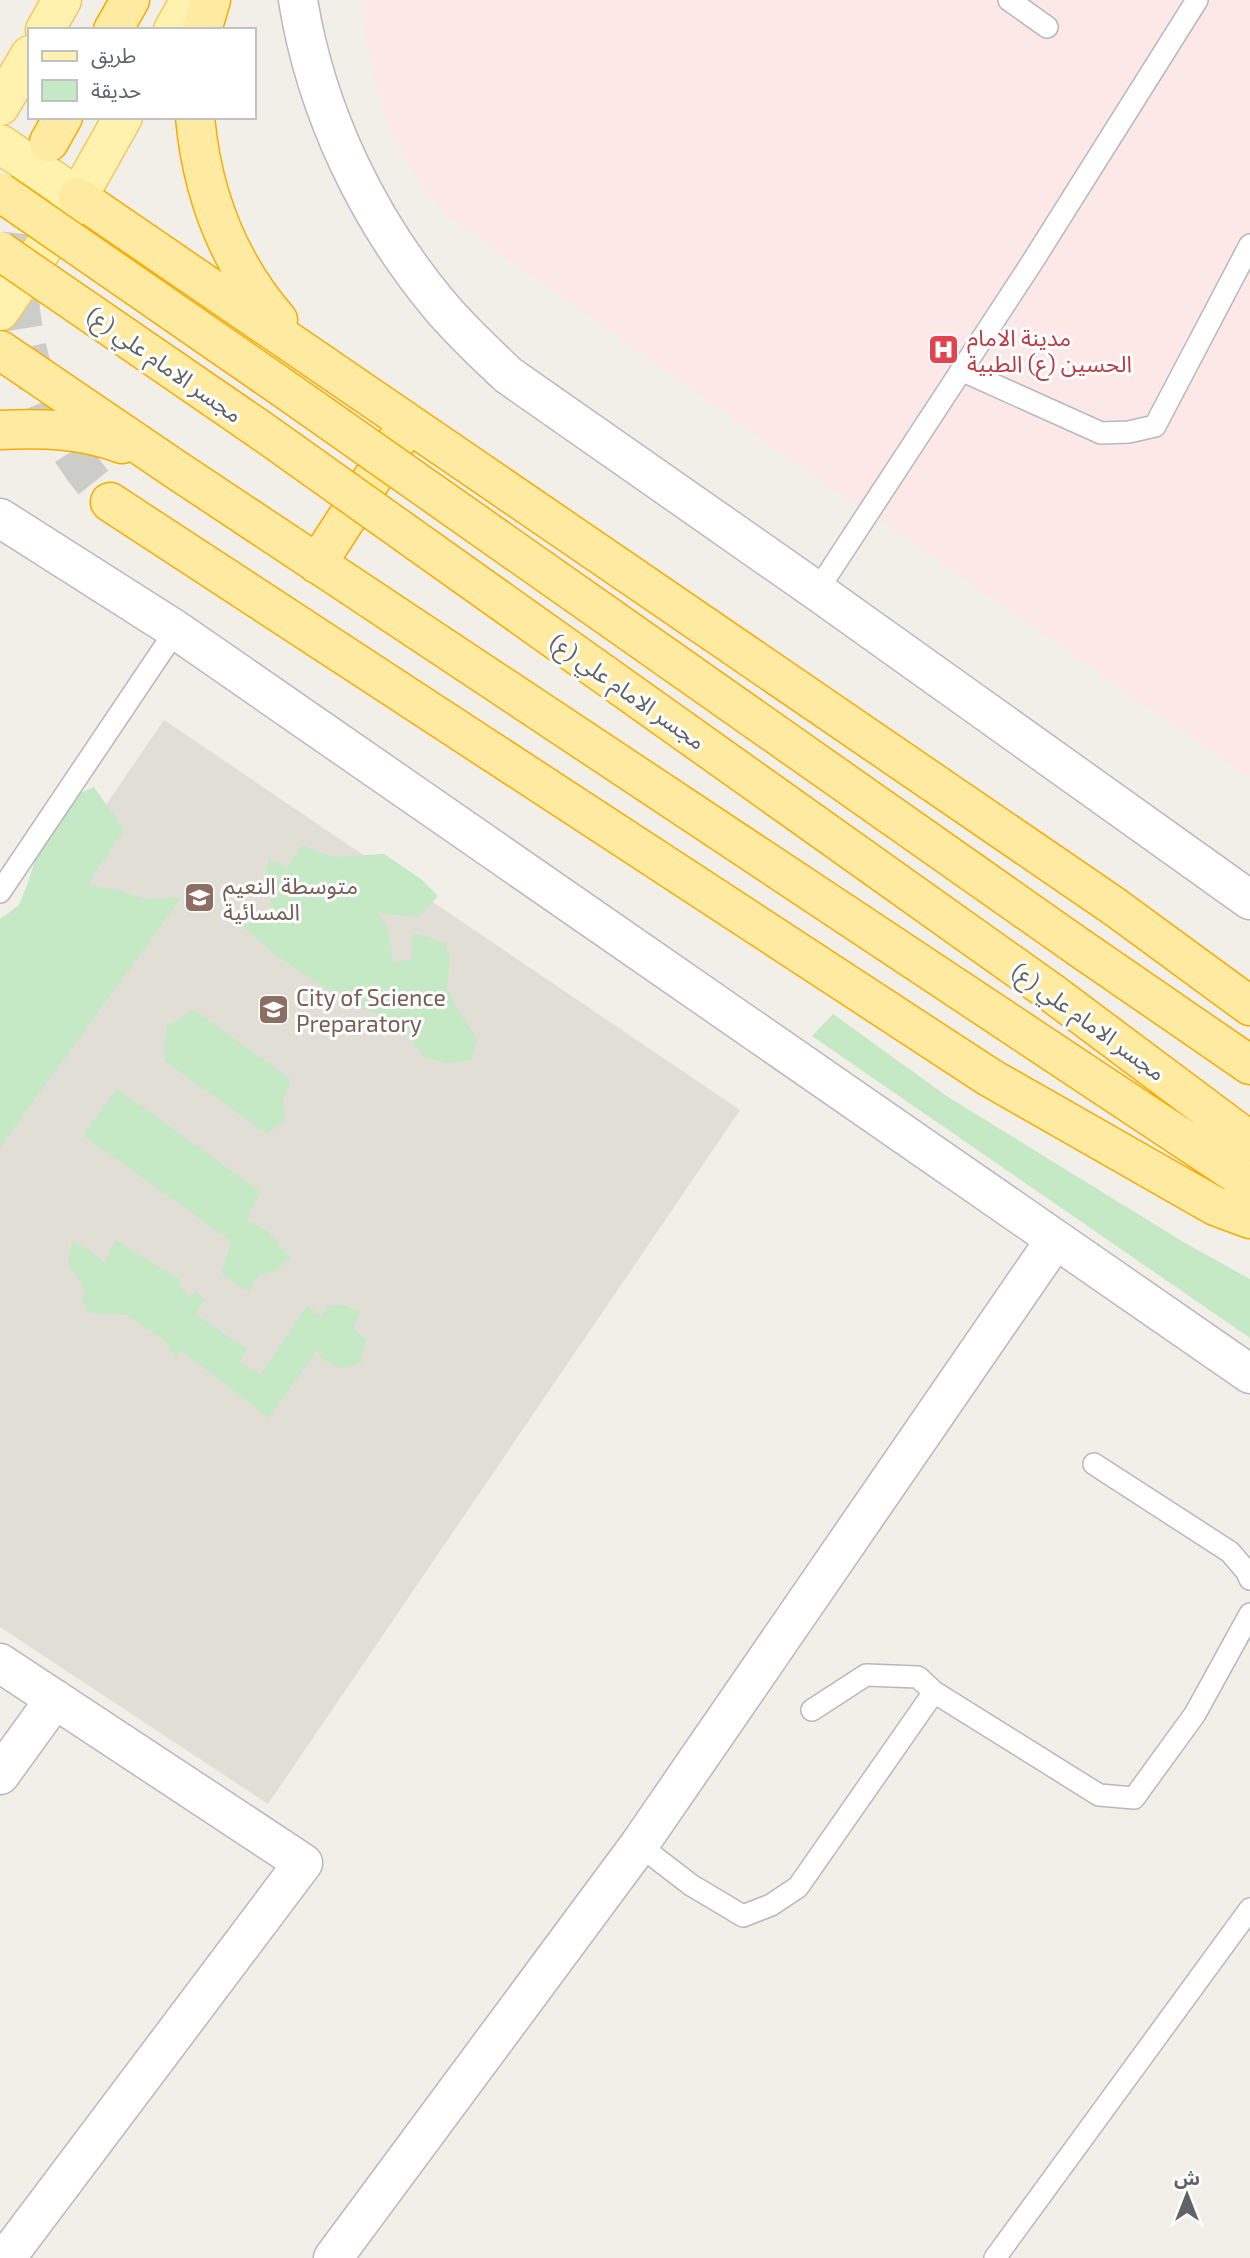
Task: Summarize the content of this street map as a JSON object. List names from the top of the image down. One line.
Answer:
{"streets":{"highway":["مجسر الامام علي (ع)"]},"places":{"hospital":["مدينة الامام الحسين (ع) الطبية"],"school or university":["متوسطة النعيم المسائية","City of Science Preparatory"]},"legend":["طريق","حديقة"],"north":"top"}
